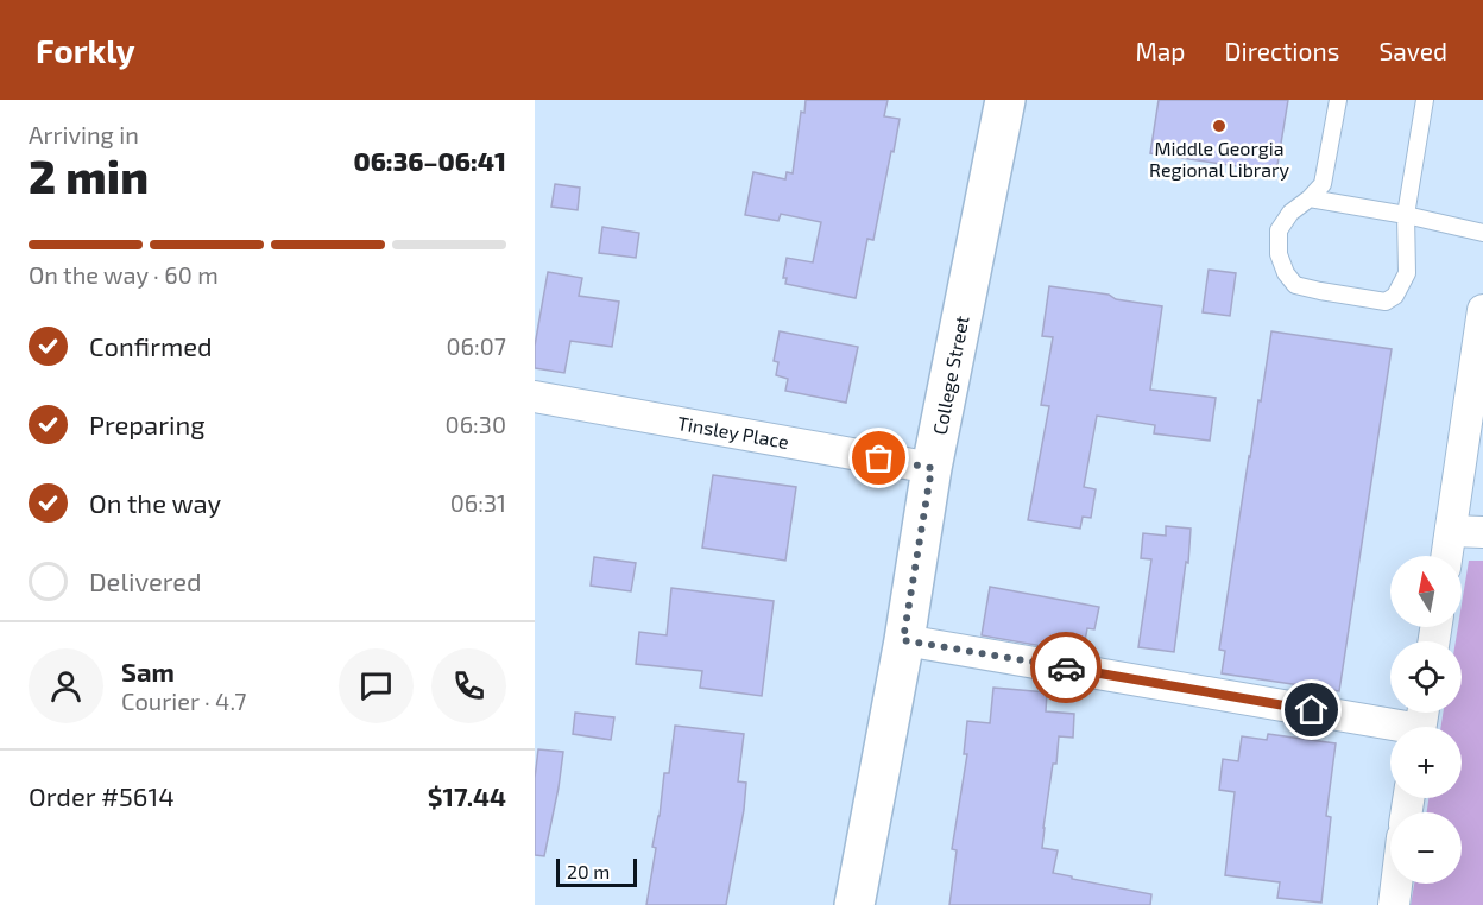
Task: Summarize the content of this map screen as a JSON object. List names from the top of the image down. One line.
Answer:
{"streets":{"main road":["College Street"],"street":["Tinsley Place"]},"crossings":[["College Street","Tinsley Place"]],"places":["Middle Georgia Regional Library"],"scale_bar":"20 m","north":"top","page":{"header":"Forkly","nav":["Map","Directions","Saved"],"heading":["2 min","Arriving in","06:36–06:41"],"panel":["Sam","Courier · 4.7","Order #5614","$17.44"],"bar":"On the way · 60 m","list":[["Confirmed","06:07"],["Preparing","06:30"],["On the way","06:31"],"Delivered"],"map_buttons":["+","−"],"scale":"20 m"}}
